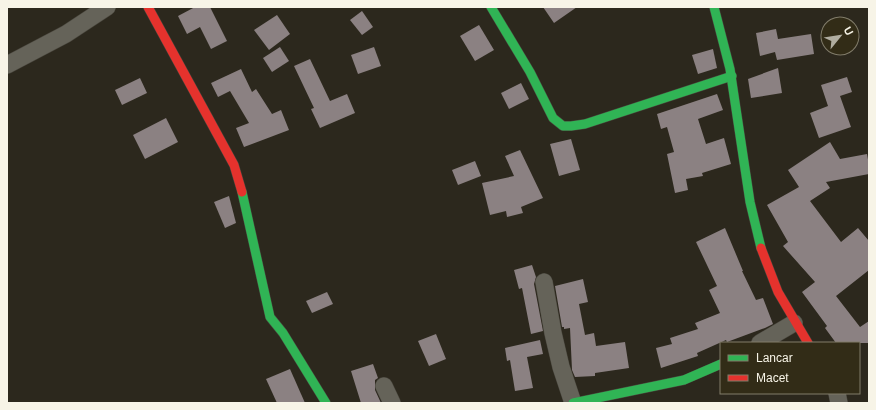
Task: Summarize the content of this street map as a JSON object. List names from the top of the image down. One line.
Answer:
{"legend":["Lancar","Macet"],"north":"top right"}
